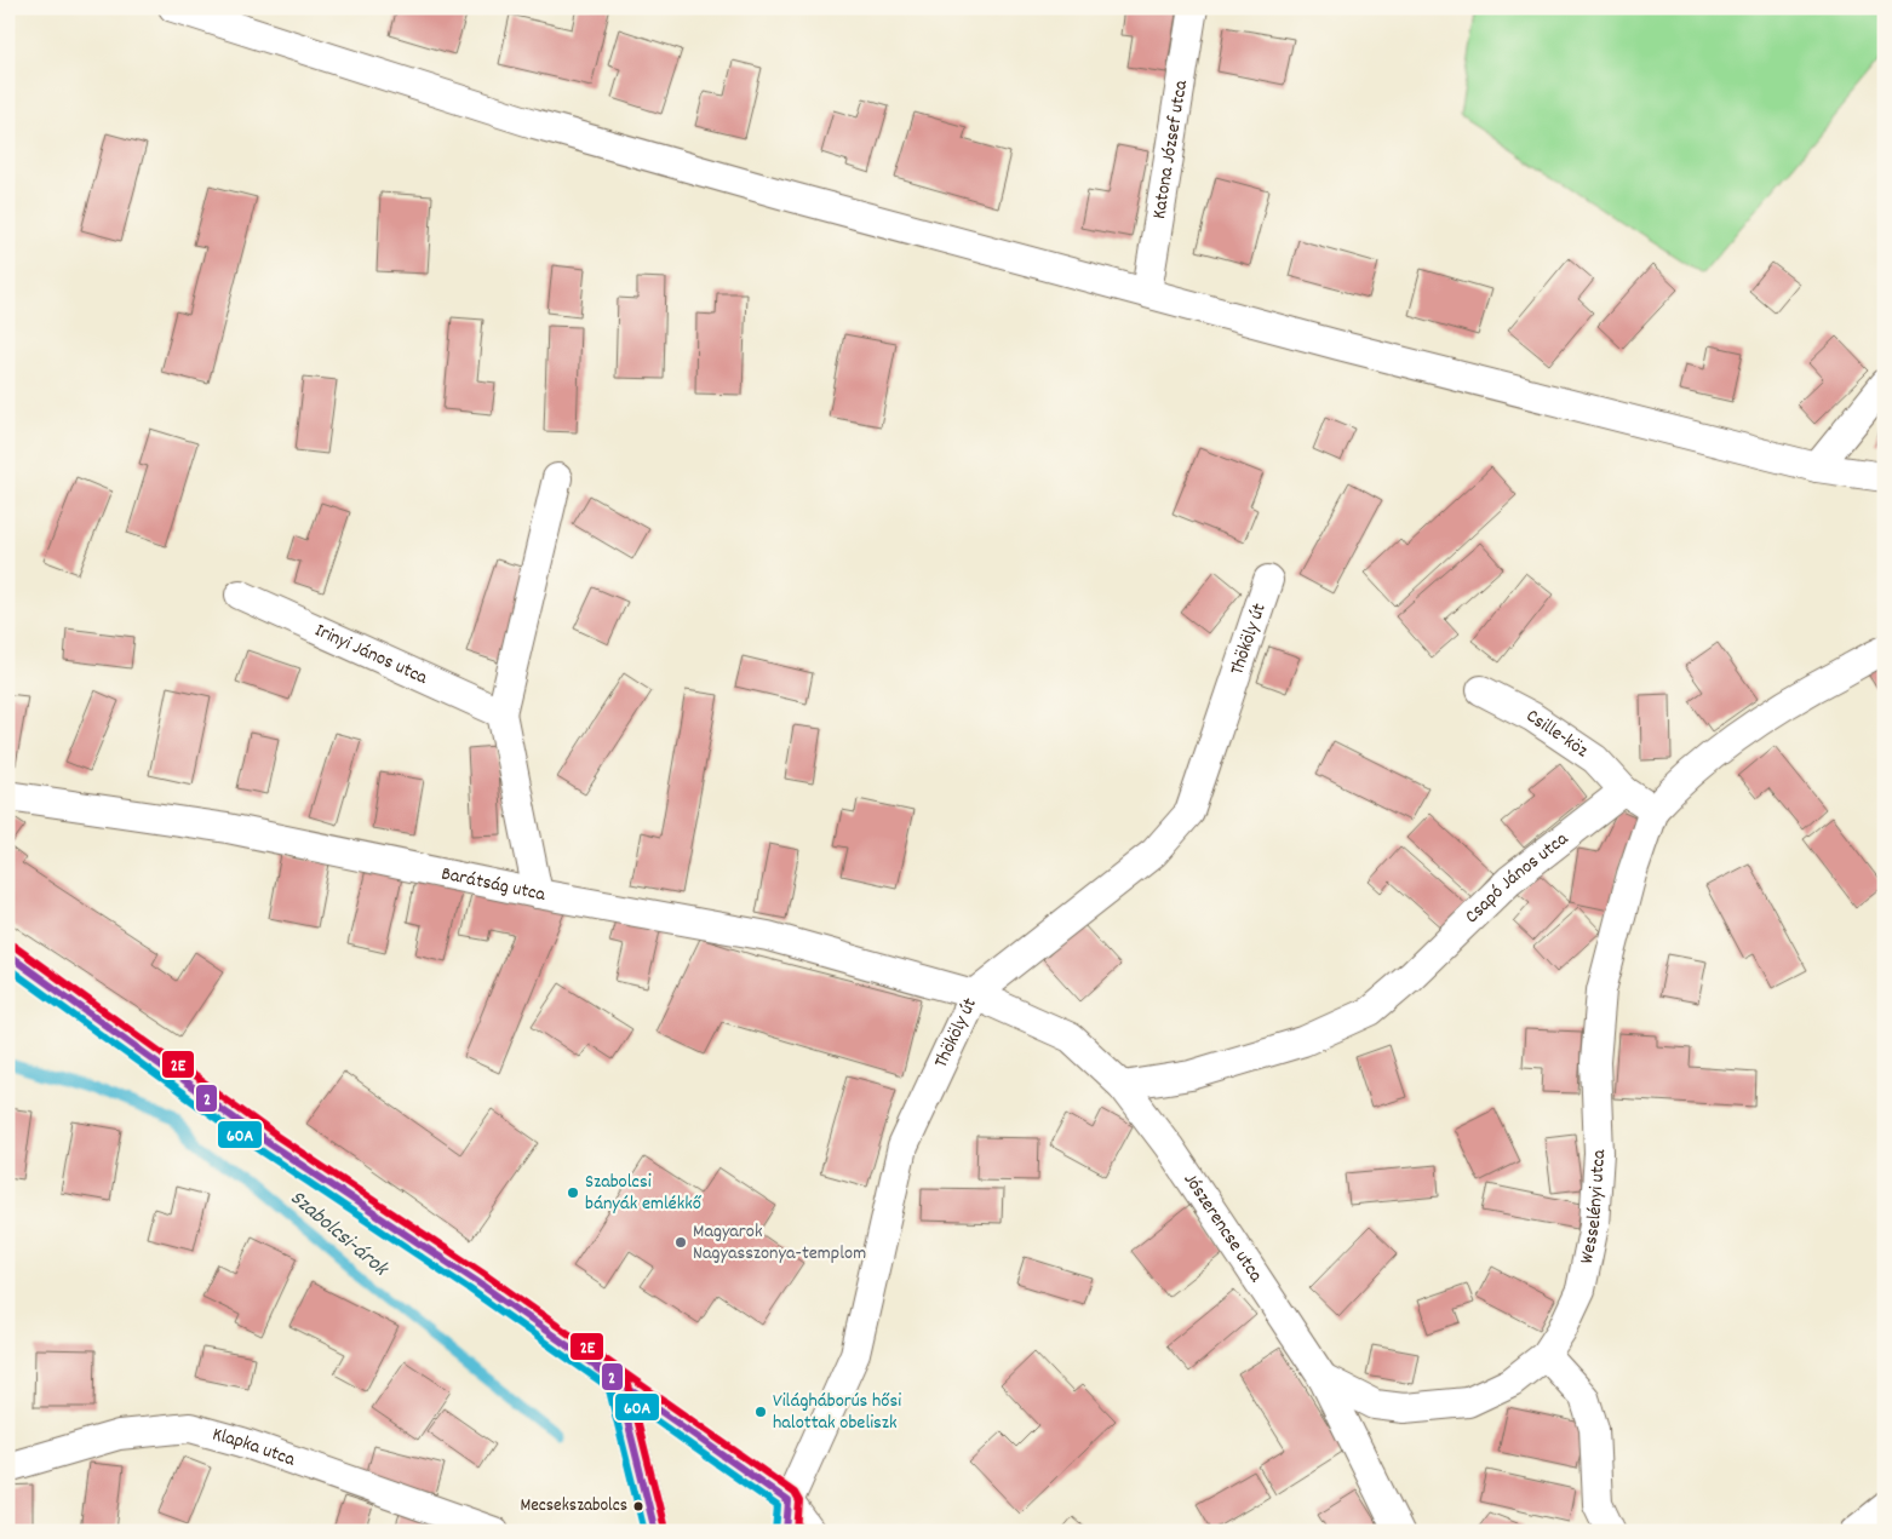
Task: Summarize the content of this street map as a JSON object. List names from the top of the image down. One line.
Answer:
{"streets":{"street":["Katona József utca","Thököly út","Irinyi János utca","Csille-köz","Csapó János utca","Barátság utca","Wesselényi utca","Jószerencse utca","Klapka utca"]},"crossings":[["Thököly út","Barátság utca"],["Thököly út","Jószerencse utca"],["Csille-köz","Csapó János utca"],["Csapó János utca","Jószerencse utca"],["Barátság utca","Jószerencse utca"],["Wesselényi utca","Jószerencse utca"]],"water":["Szabolcsi-árok"],"places":["Szabolcsi bányák emlékkő","Magyarok Nagyasszonya-templom","Világháborús hősi halottak obeliszk","Mecsekszabolcs"],"lines":["transit line 2E","transit line 2","transit line 60A"]}
